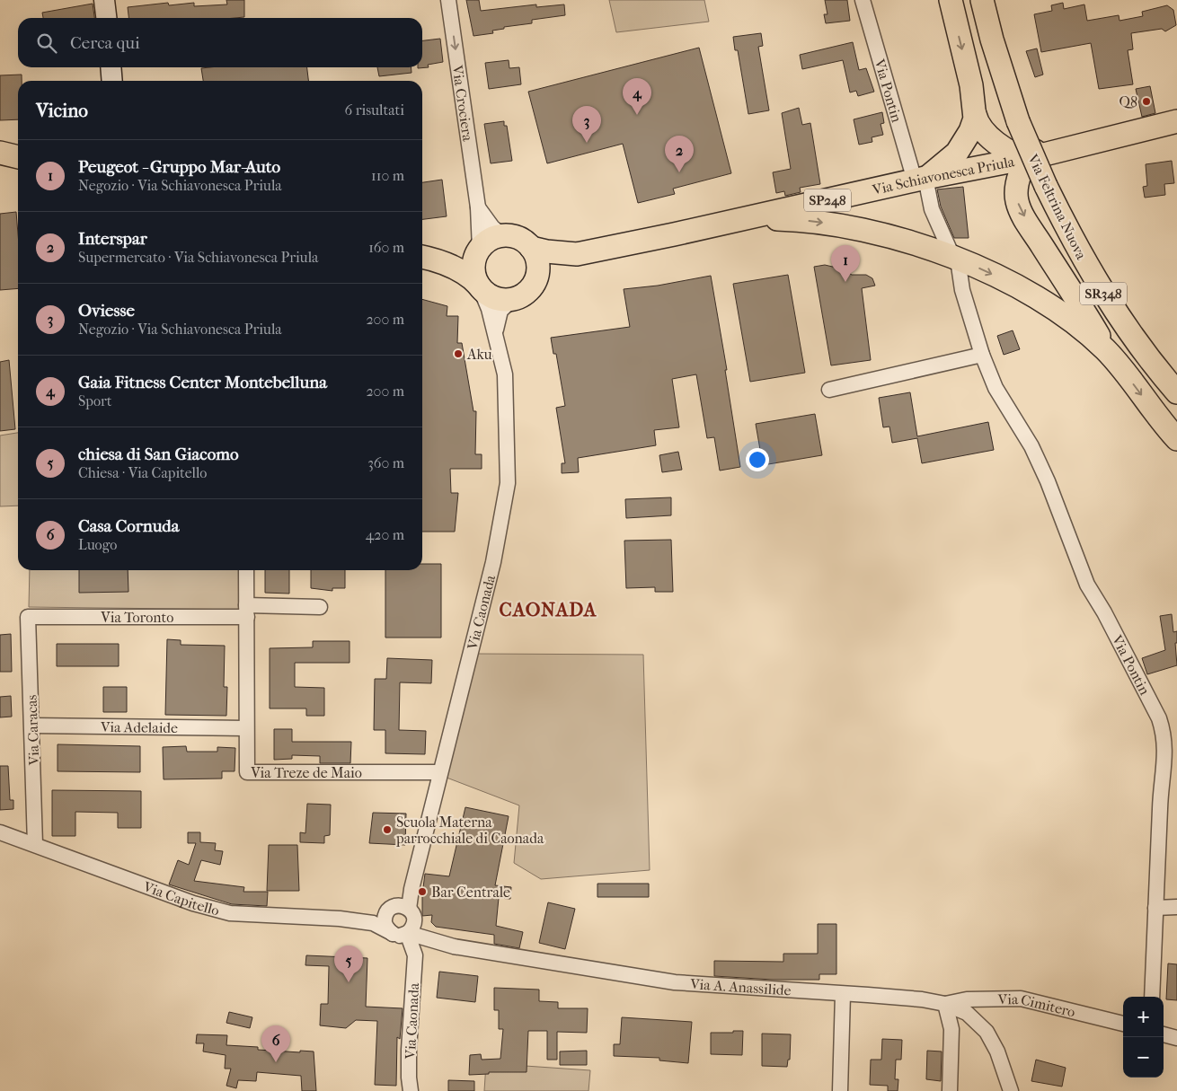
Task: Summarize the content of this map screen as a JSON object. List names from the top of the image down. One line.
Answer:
{"streets":{"main road":["Via Schiavonesca Priula","SP248","Via Feltrina Nuova","SR348"],"street":["Via Pontin","Via Crociera","Via Caonada","Via Toronto","Via Adelaide","Via Caracas","Via Treze de Maio","Via Capitello","Via A. Anassilide","Via Cimitero"]},"crossings":[["Via Pontin","Via Schiavonesca Priula"],["Via Crociera","Via Schiavonesca Priula"],["Via Crociera","Via Caonada"],["Via Schiavonesca Priula","Via Caonada"],["Via Caonada","Via Treze de Maio"],["Via Caonada","Via Capitello"],["Via Caonada","Via A. Anassilide"],["Via Toronto","Via Caracas"],["Via Toronto","Via Treze de Maio"],["Via Adelaide","Via Caracas"],["Via Adelaide","Via Treze de Maio"],["Via Caracas","Via Capitello"],["Via Capitello","Via A. Anassilide"],["Via A. Anassilide","Via Cimitero"]],"one_way":["Via Crociera"],"districts":["CAONADA"],"places":["Q8","Aku","Scuola Materna parrocchiale di Caonada","Bar Centrale"],"page":{"search":"Cerca qui","pins":["4","3","2","1","5","6"],"heading":["Vicino","6 risultati"],"list":[{"mark":"1","name":"Peugeot - Gruppo Mar-Auto","note":"Negozio · Via Schiavonesca Priula","value":"110 m"},{"mark":"2","name":"Interspar","note":"Supermercato · Via Schiavonesca Priula","value":"160 m"},{"mark":"3","name":"Oviesse","note":"Negozio · Via Schiavonesca Priula","value":"200 m"},{"mark":"4","name":"Gaia Fitness Center Montebelluna","note":"Sport","value":"200 m"},{"mark":"5","name":"chiesa di San Giacomo","note":"Chiesa · Via Capitello","value":"360 m"},{"mark":"6","name":"Casa Cornuda","note":"Luogo","value":"420 m"}],"map_buttons":["+","−"]}}
